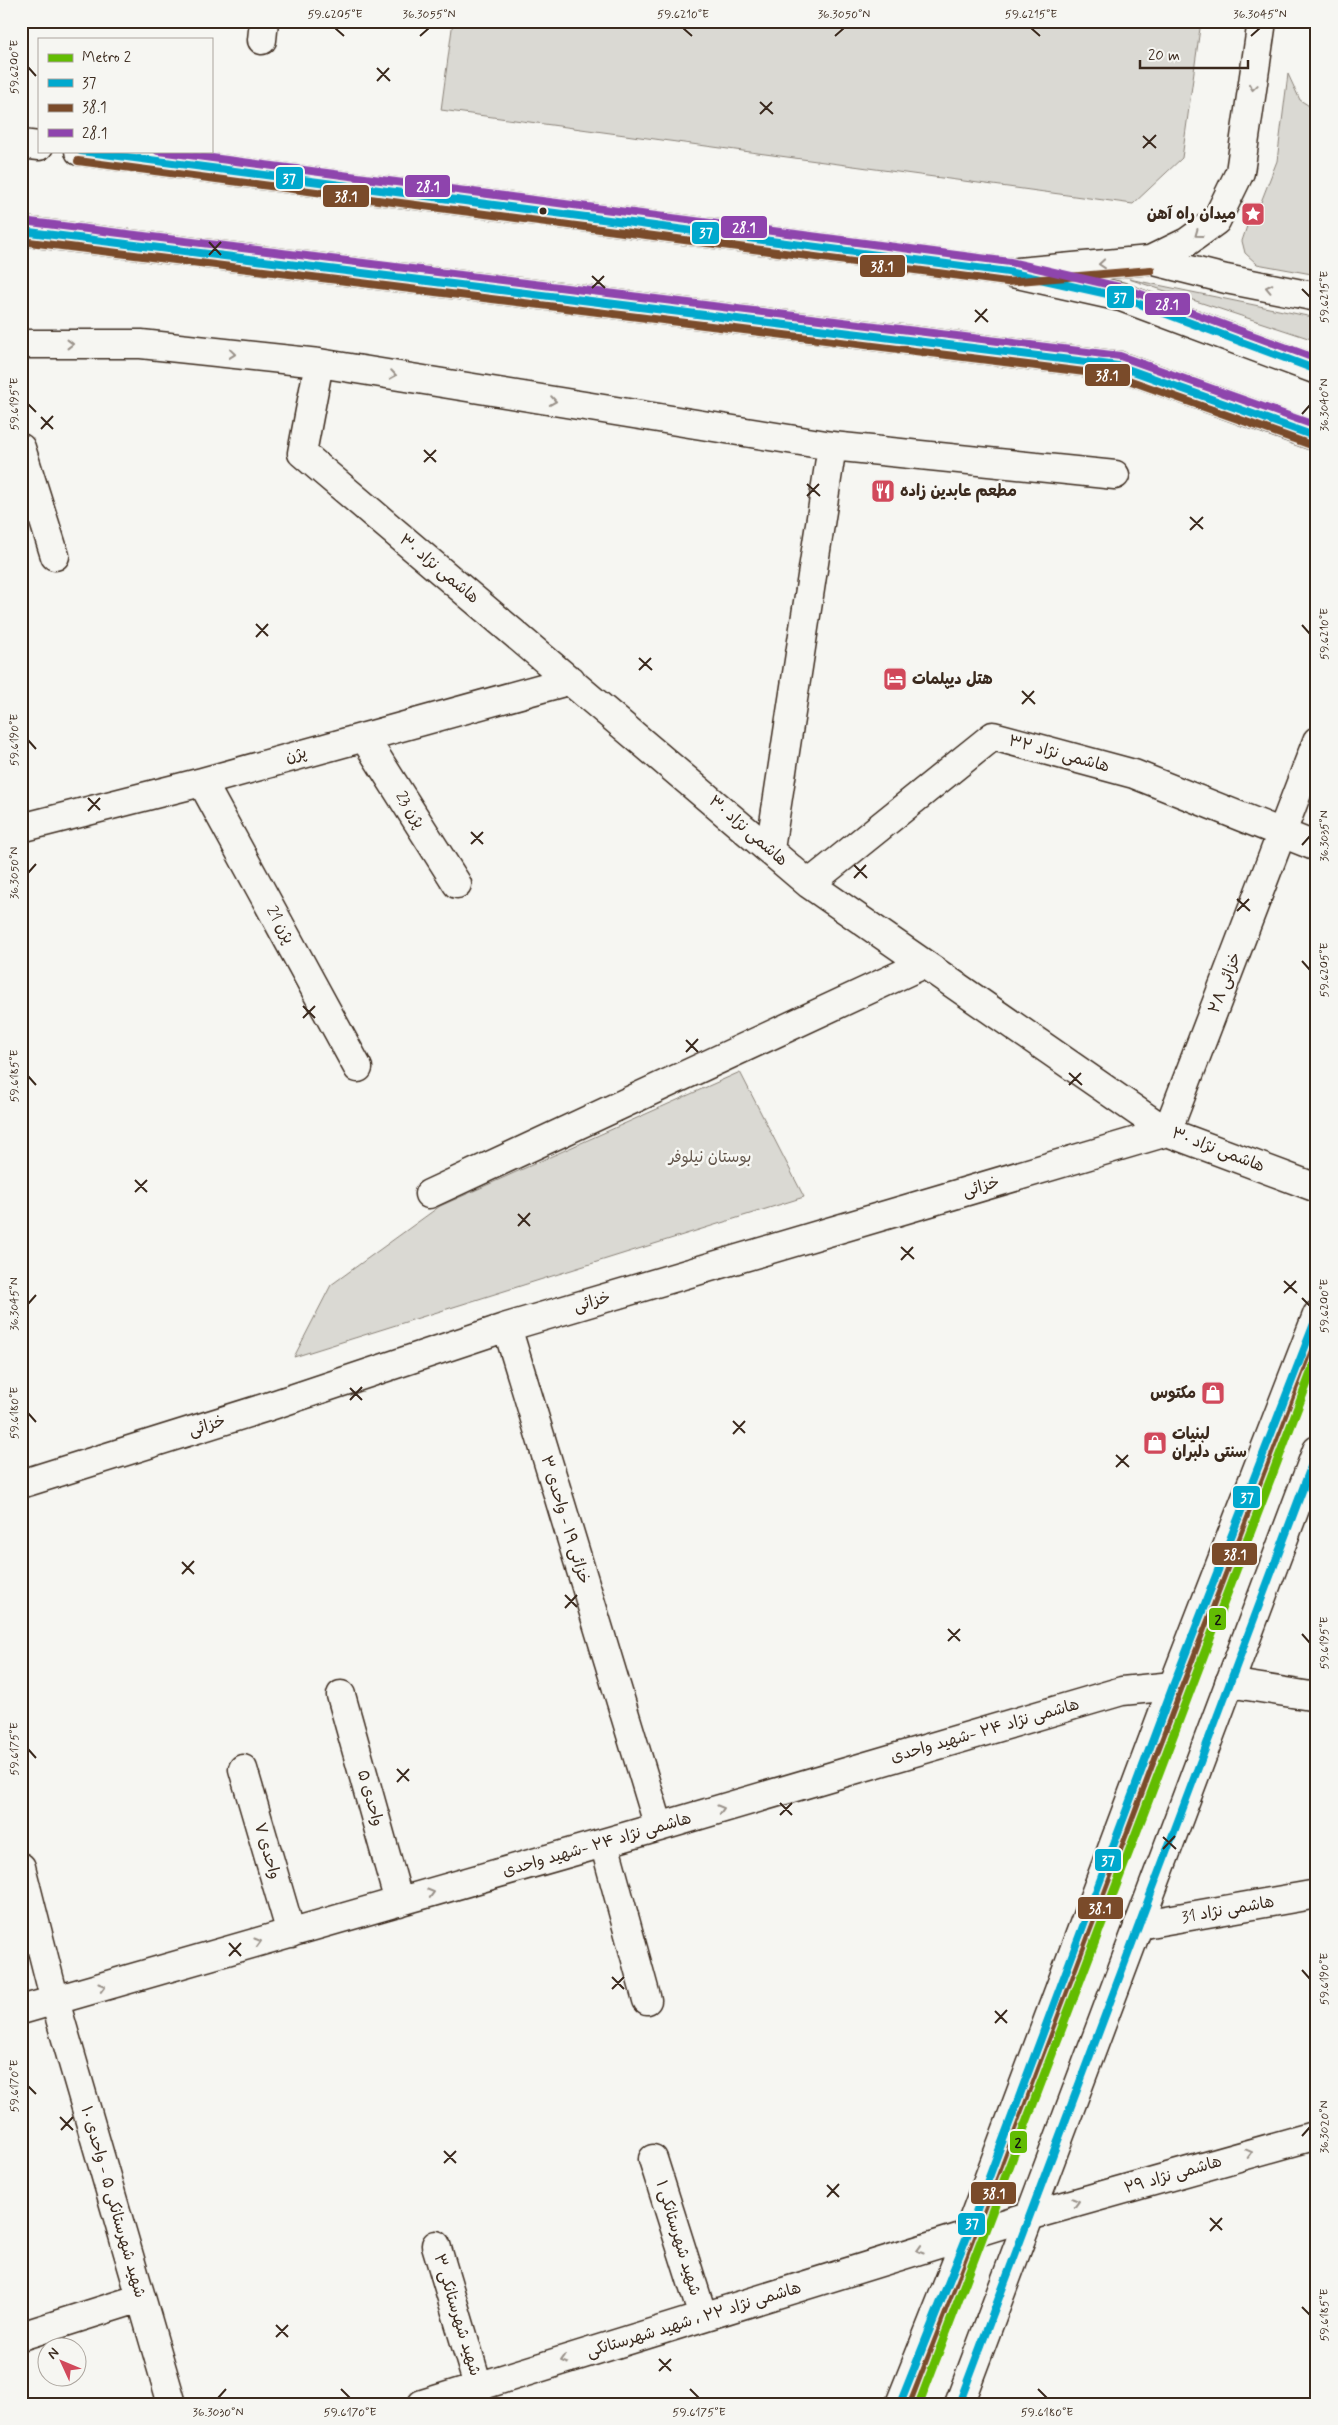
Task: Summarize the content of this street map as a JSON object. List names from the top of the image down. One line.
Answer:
{"streets":{"street":["هاشمی نژاد ۳۰","هاشمی نژاد ۳۲","پژن","پژن 23","پژن 21","خزائی ۲۸","خزائی","خزائی ۱۹ - واحدی ۳","هاشمی نژاد ۲۴ -شهید واحدی","واحدی ۵","واحدی ۷","هاشمی نژاد 31","هاشمی نژاد ۲۹","شهید شهرستانکی ۵ - واحدی ۱۰","شهید شهرستانکی ۱","شهید شهرستانکی ۳","هاشمی نژاد ۲۲ ، شهید شهرستانکی"]},"crossings":[["هاشمی نژاد ۳۰","هاشمی نژاد ۳۲"],["هاشمی نژاد ۳۰","پژن"],["هاشمی نژاد ۳۰","خزائی ۲۸"],["هاشمی نژاد ۳۰","خزائی"],["هاشمی نژاد ۳۲","خزائی ۲۸"],["پژن","پژن 23"],["پژن","پژن 21"],["خزائی ۲۸","خزائی"],["خزائی","خزائی ۱۹ - واحدی ۳"],["خزائی ۱۹ - واحدی ۳","هاشمی نژاد ۲۴ -شهید واحدی"],["هاشمی نژاد ۲۴ -شهید واحدی","واحدی ۵"],["هاشمی نژاد ۲۴ -شهید واحدی","واحدی ۷"],["هاشمی نژاد ۲۴ -شهید واحدی","شهید شهرستانکی ۵ - واحدی ۱۰"],["هاشمی نژاد ۲۹","هاشمی نژاد ۲۲ ، شهید شهرستانکی"],["شهید شهرستانکی ۱","هاشمی نژاد ۲۲ ، شهید شهرستانکی"],["شهید شهرستانکی ۳","هاشمی نژاد ۲۲ ، شهید شهرستانکی"]],"one_way":["هاشمی نژاد ۲۴ -شهید واحدی","هاشمی نژاد ۲۹","هاشمی نژاد ۲۲ ، شهید شهرستانکی"],"parks":["بوستان نیلوفر"],"places":{"place":["میدان راه آهن"],"restaurant":["مطعم عابدين زاده"],"hotel":["هتل دیپلمات"],"shop":["مکتوس","لبنیات سنتی دلبران"]},"lines":["transit line 37","transit line 28.1","transit line 38.1","metro line 2"],"legend":["Metro 2","37","38.1","28.1"],"scale_bar":"20 m","north":"top left","coordinates":["59.6205°E","36.3055°N","59.6210°E","36.3050°N","59.6215°E","36.3045°N","59.6200°E","59.6195°E","36.3040°N","59.6190°E","36.3035°N","59.6185°E","59.6180°E","59.6175°E","59.6170°E","36.3020°N","36.3030°N"]}
